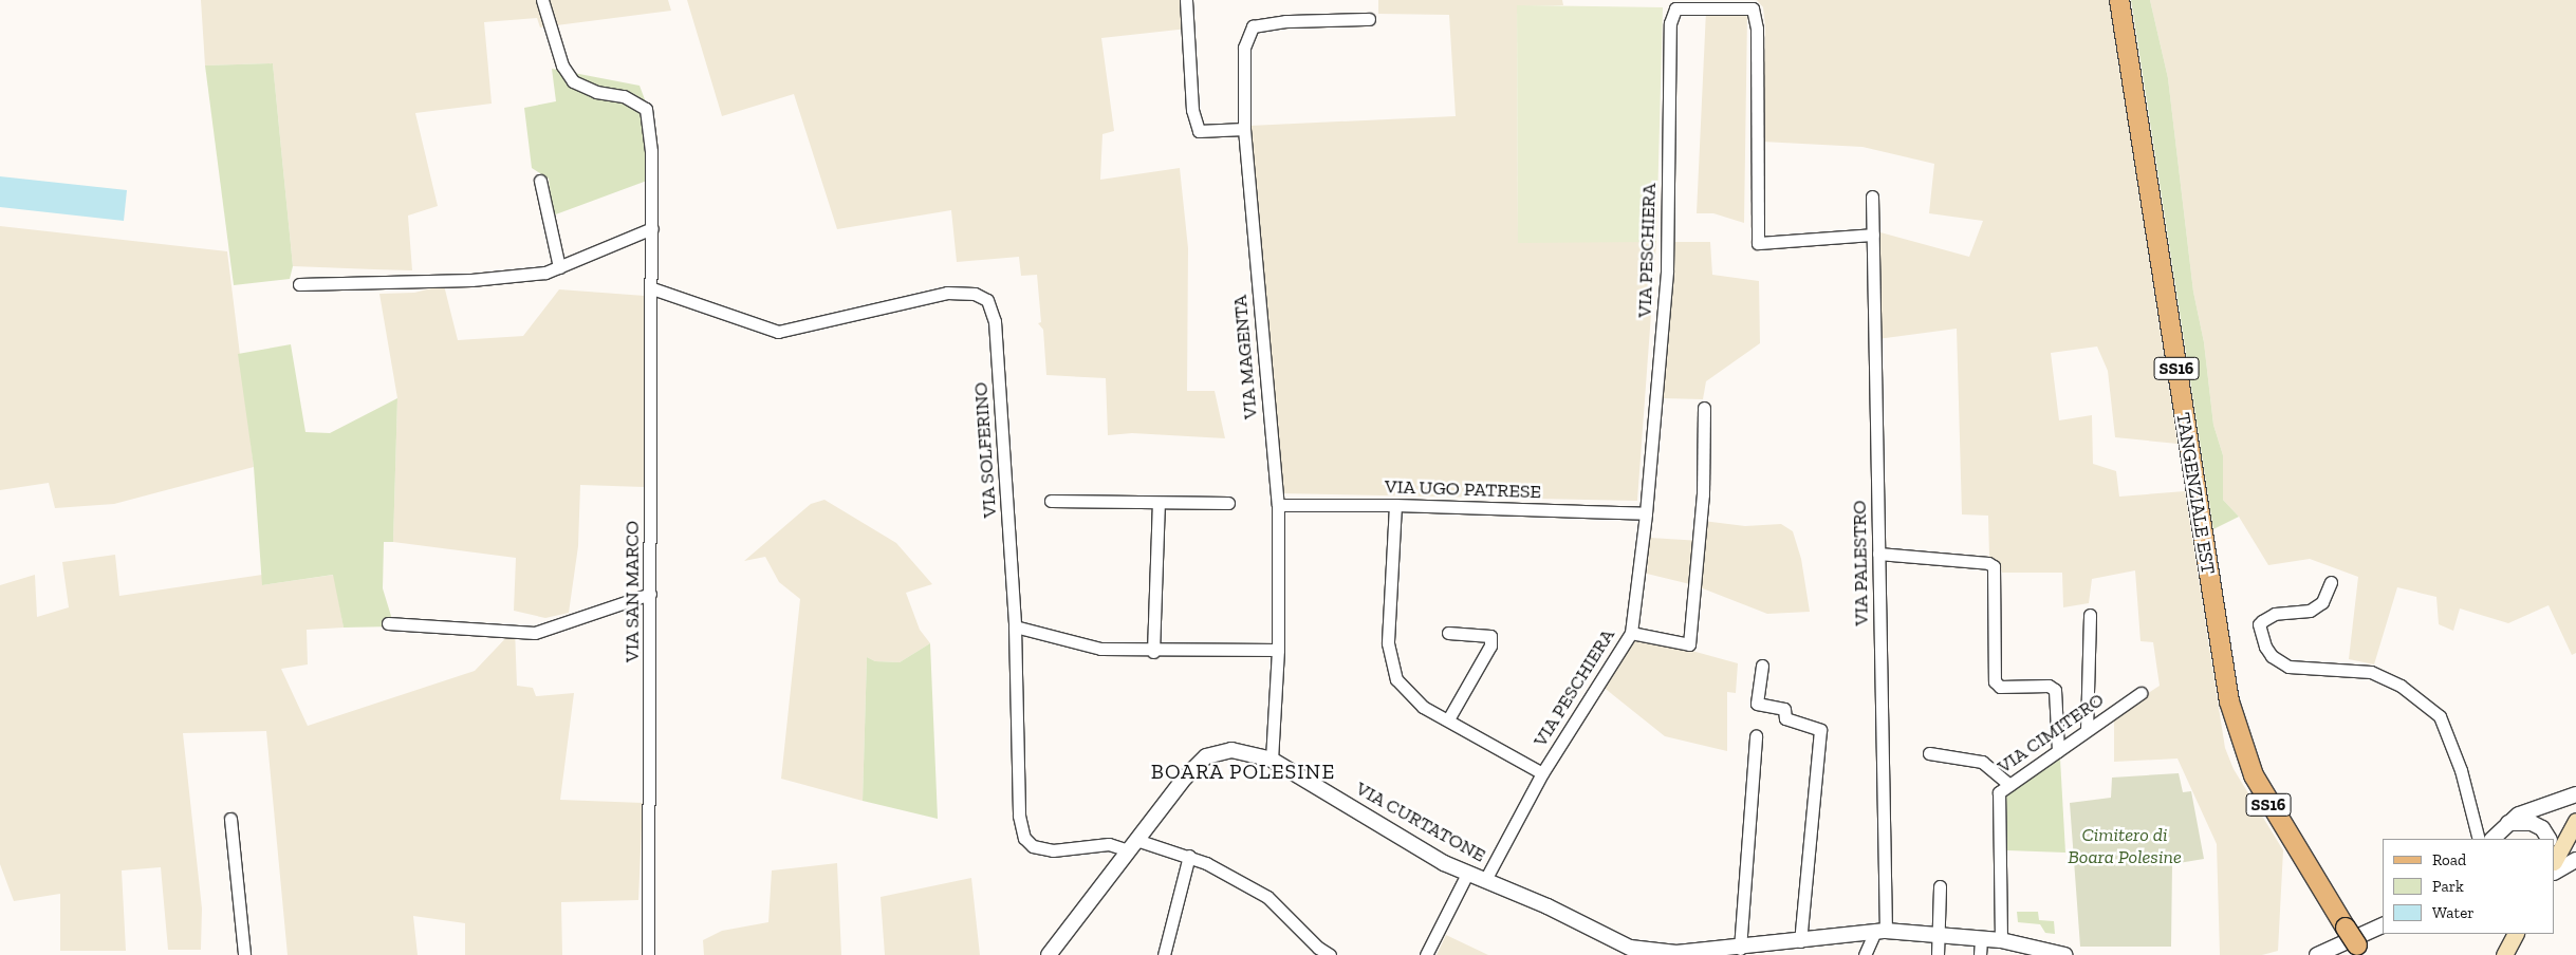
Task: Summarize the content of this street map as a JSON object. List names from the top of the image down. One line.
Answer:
{"streets":{"main road":["SS16","TANGENZIALE EST"],"street":["VIA PESCHIERA","VIA MAGENTA","VIA SOLFERINO","VIA UGO PATRESE","VIA PALESTRO","VIA SAN MARCO","VIA CIMITERO","VIA CURTATONE"]},"crossings":[["VIA PESCHIERA","VIA UGO PATRESE"],["VIA PESCHIERA","VIA PALESTRO"],["VIA PESCHIERA","VIA CURTATONE"],["VIA MAGENTA","VIA UGO PATRESE"],["VIA MAGENTA","VIA CURTATONE"],["VIA SOLFERINO","VIA SAN MARCO"],["VIA SOLFERINO","VIA CURTATONE"],["VIA PALESTRO","VIA CURTATONE"],["VIA CIMITERO","VIA CURTATONE"]],"districts":["BOARA POLESINE"],"parks":["Cimitero di Boara Polesine"],"legend":["Road","Park","Water"]}
